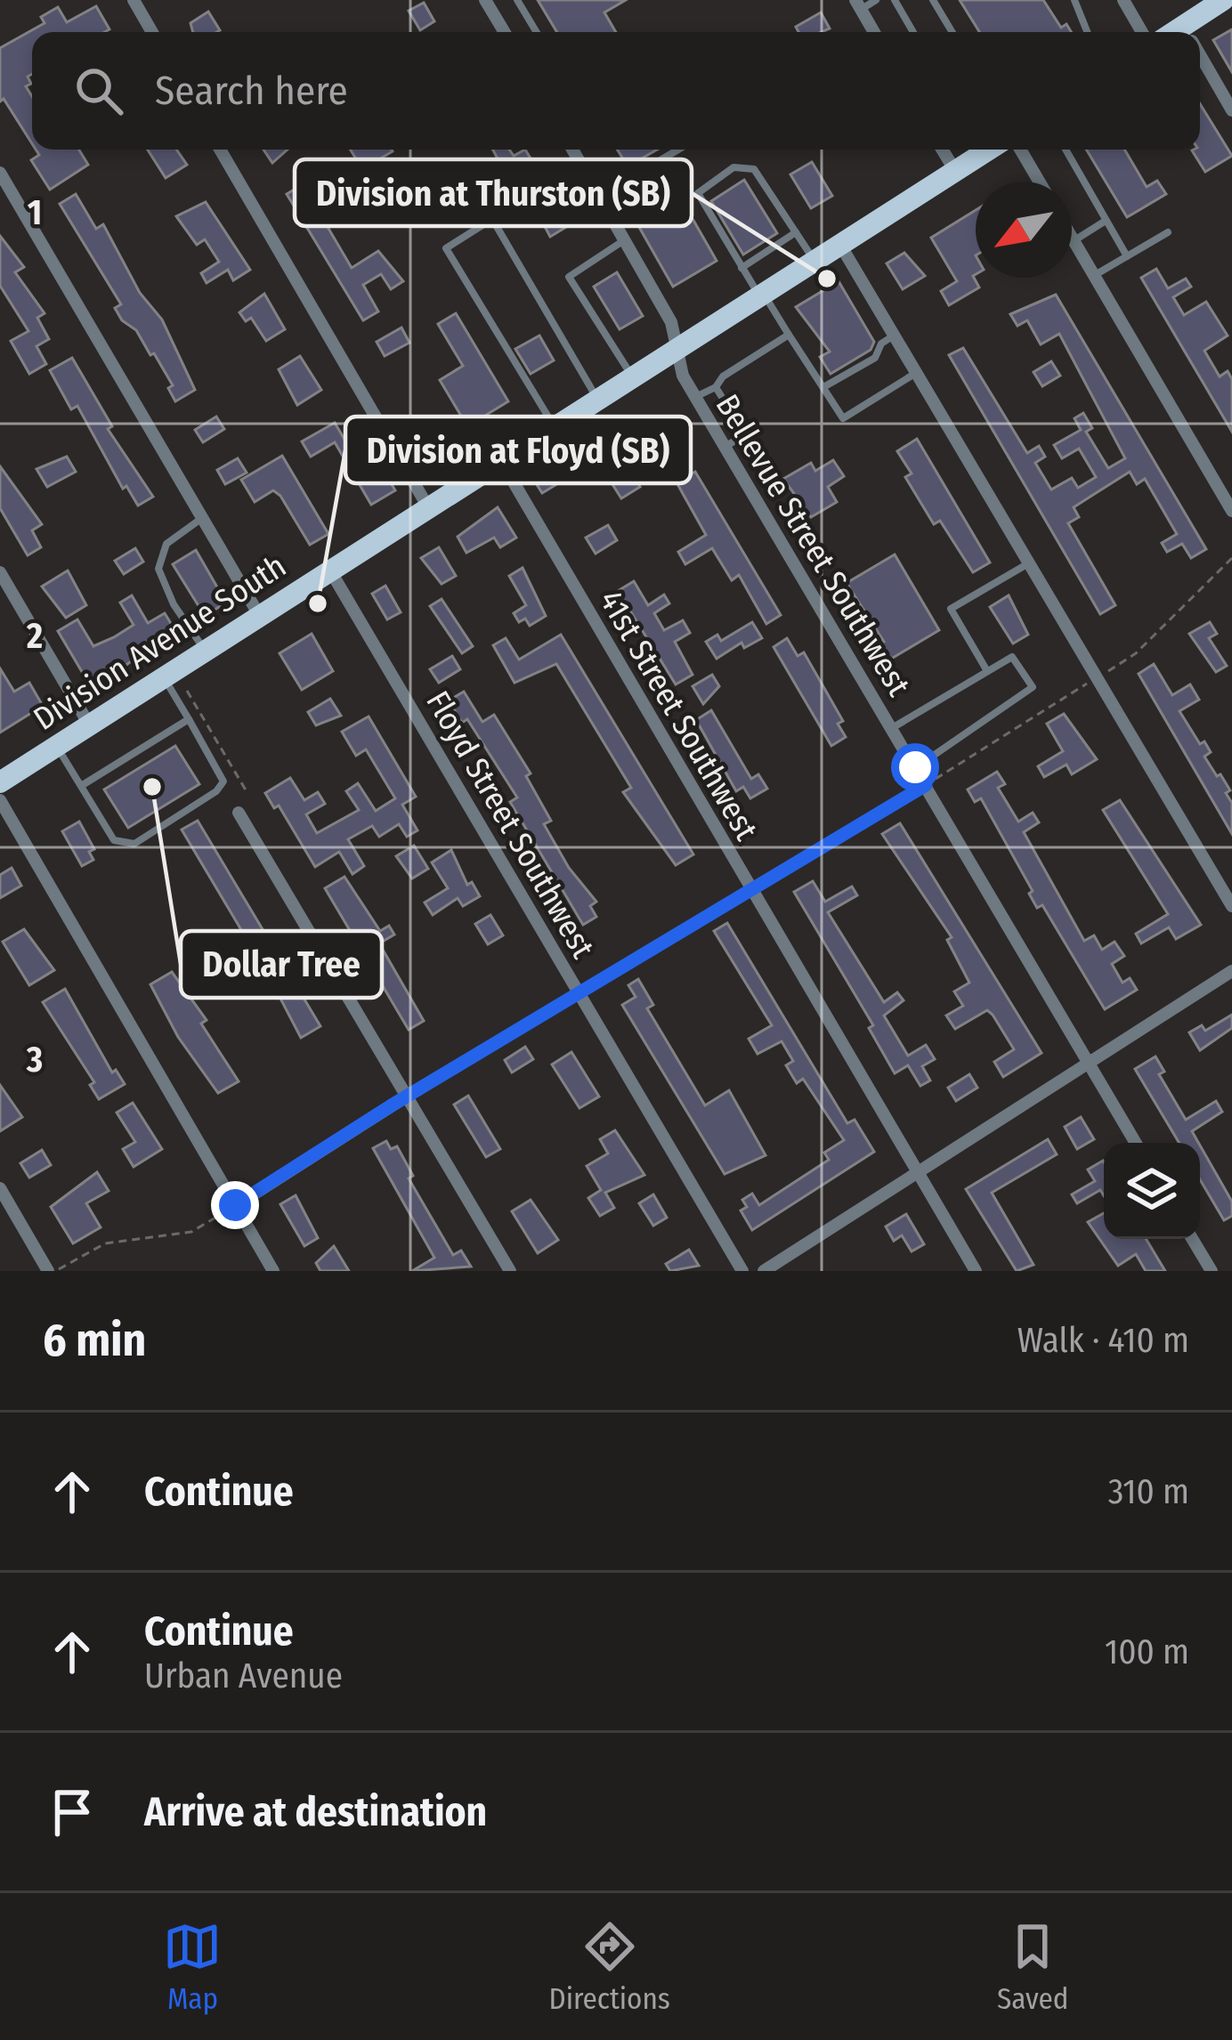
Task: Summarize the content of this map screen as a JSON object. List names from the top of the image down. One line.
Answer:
{"streets":{"main road":["Division Avenue South"],"street":["Bellevue Street Southwest","41st Street Southwest","Floyd Street Southwest"]},"crossings":[["Bellevue Street Southwest","Division Avenue South"],["Division Avenue South","41st Street Southwest"],["Division Avenue South","Floyd Street Southwest"]],"places":["Division at Thurston (SB)","Division at Floyd (SB)","Dollar Tree"],"north":"bottom left","page":{"search":"Search here","heading":["6 min","Walk · 410 m"],"list":[["Continue","310 m"],["Continue","Urban Avenue","100 m"],"Arrive at destination"],"nav":["Map","Directions","Saved"]},"grid":{"rows":["1","2","3"]}}
